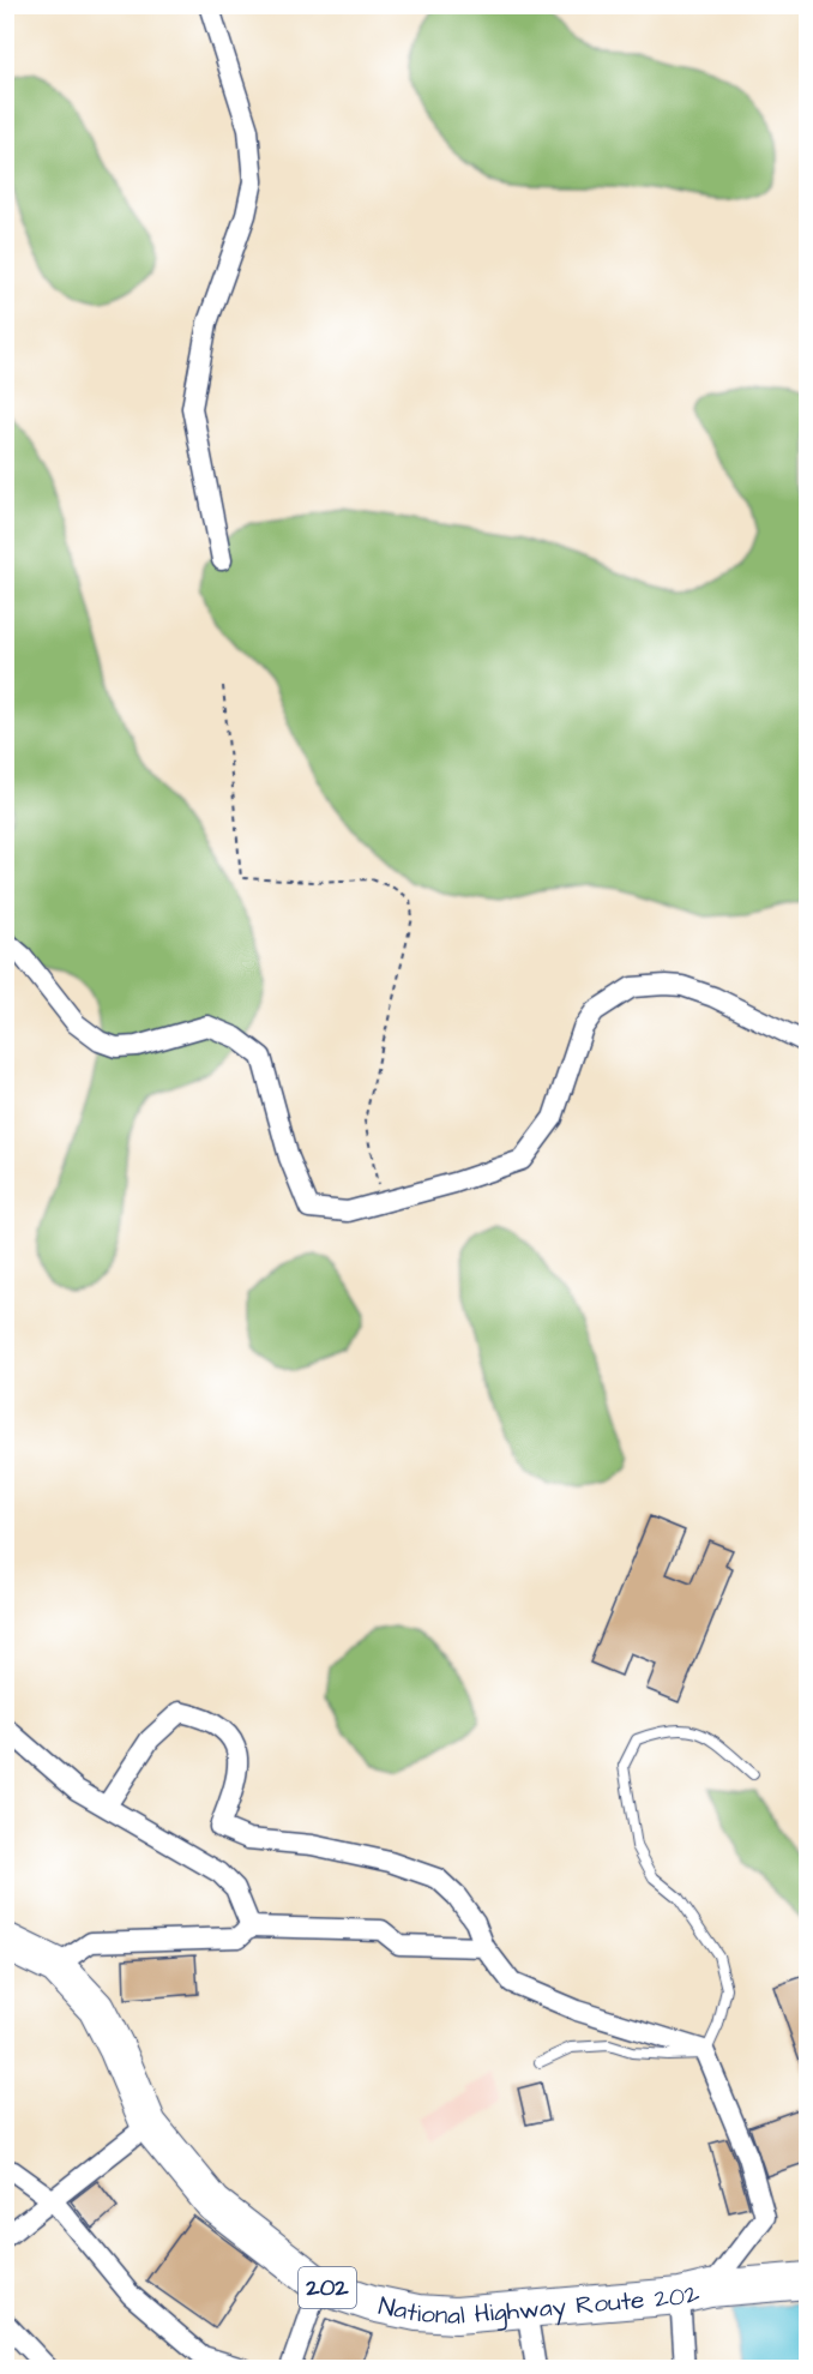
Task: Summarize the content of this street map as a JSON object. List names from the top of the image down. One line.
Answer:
{"streets":{"highway":["202","National Highway Route 202"]}}
